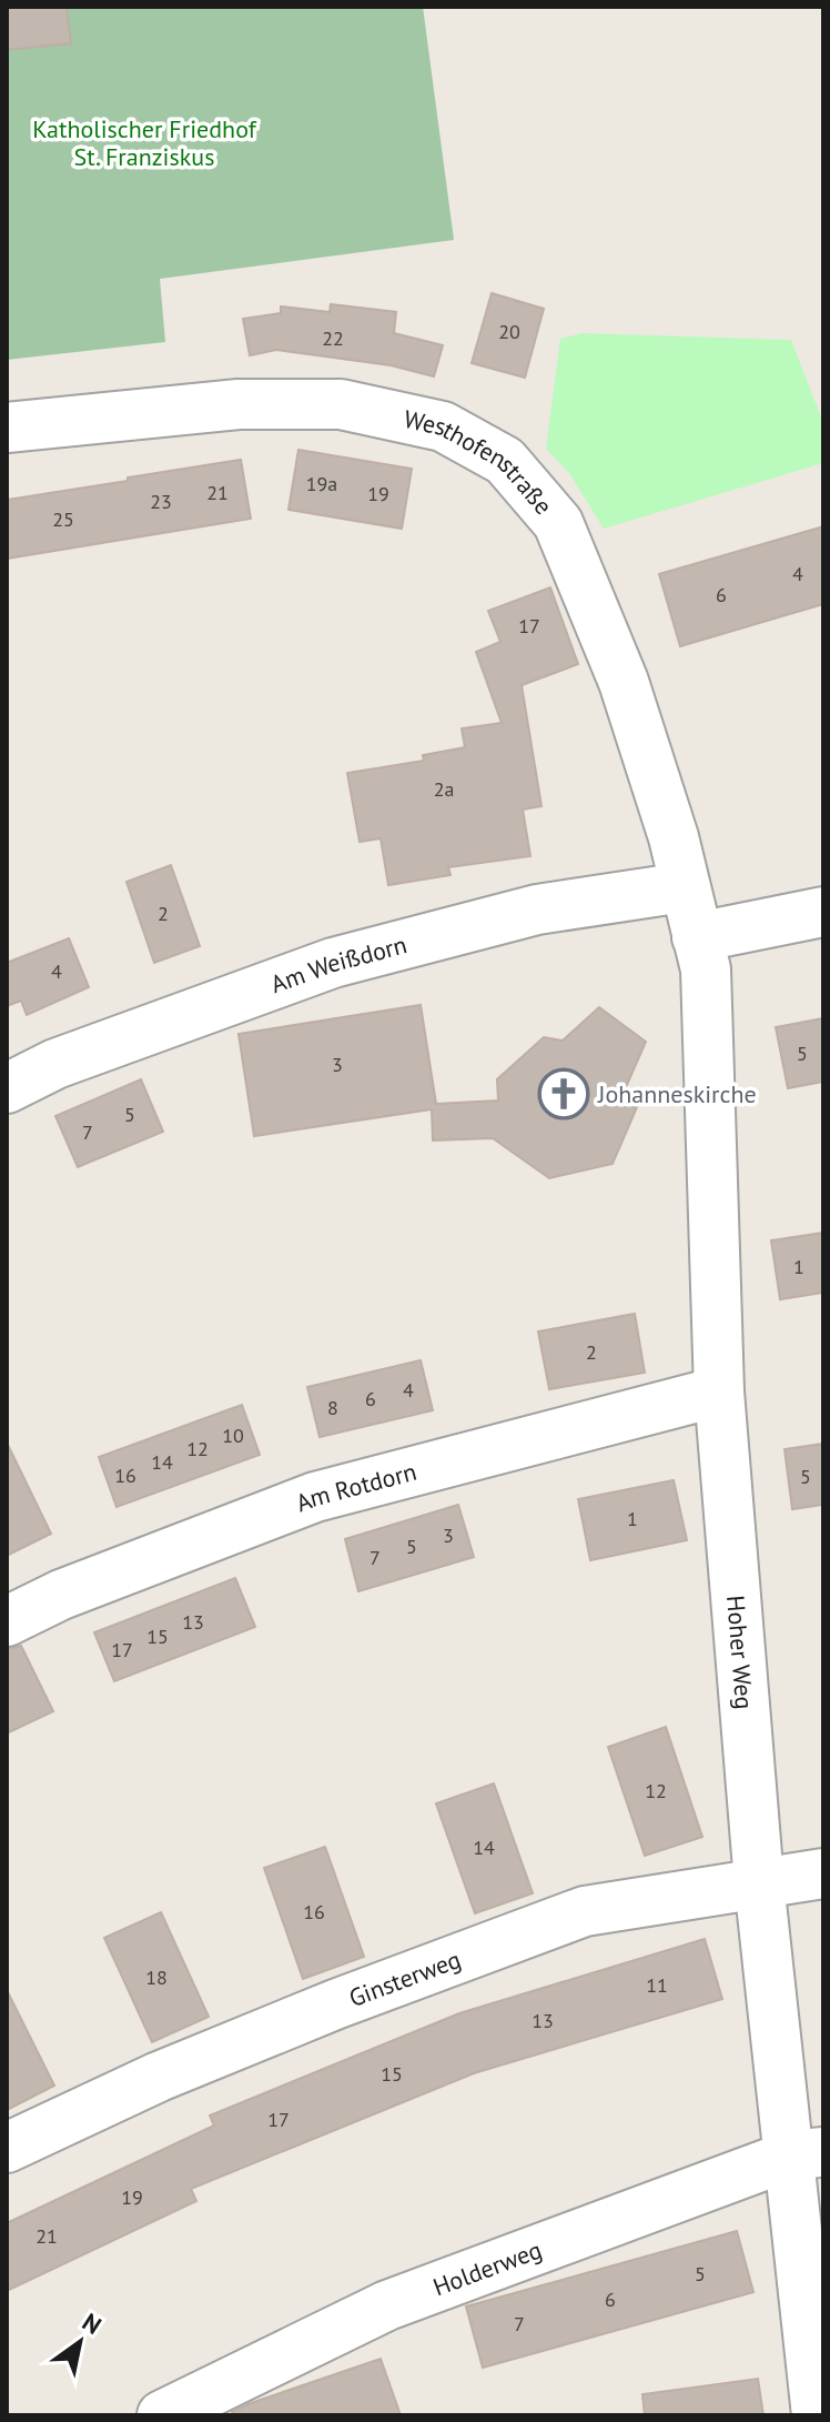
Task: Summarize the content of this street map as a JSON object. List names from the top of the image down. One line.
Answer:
{"streets":{"street":["Westhofenstraße","Am Weißdorn","Am Rotdorn","Hoher Weg","Ginsterweg","Holderweg"]},"crossings":[["Westhofenstraße","Am Weißdorn"],["Westhofenstraße","Hoher Weg"],["Am Weißdorn","Hoher Weg"],["Am Rotdorn","Hoher Weg"],["Hoher Weg","Ginsterweg"],["Hoher Weg","Holderweg"]],"parks":["Katholischer Friedhof St. Franziskus"],"places":{"church":["Johanneskirche"]},"house_numbers":["20","22","19a","21","19","23","25","4","6","17","2a","2","4","5","3","5","7","1","2","4","6","8","10","12","14","16","5","1","3","5","7","13","15","17","12","14","16","18","11","13","15","17","19","21","5","6","7"],"north":"top right"}
